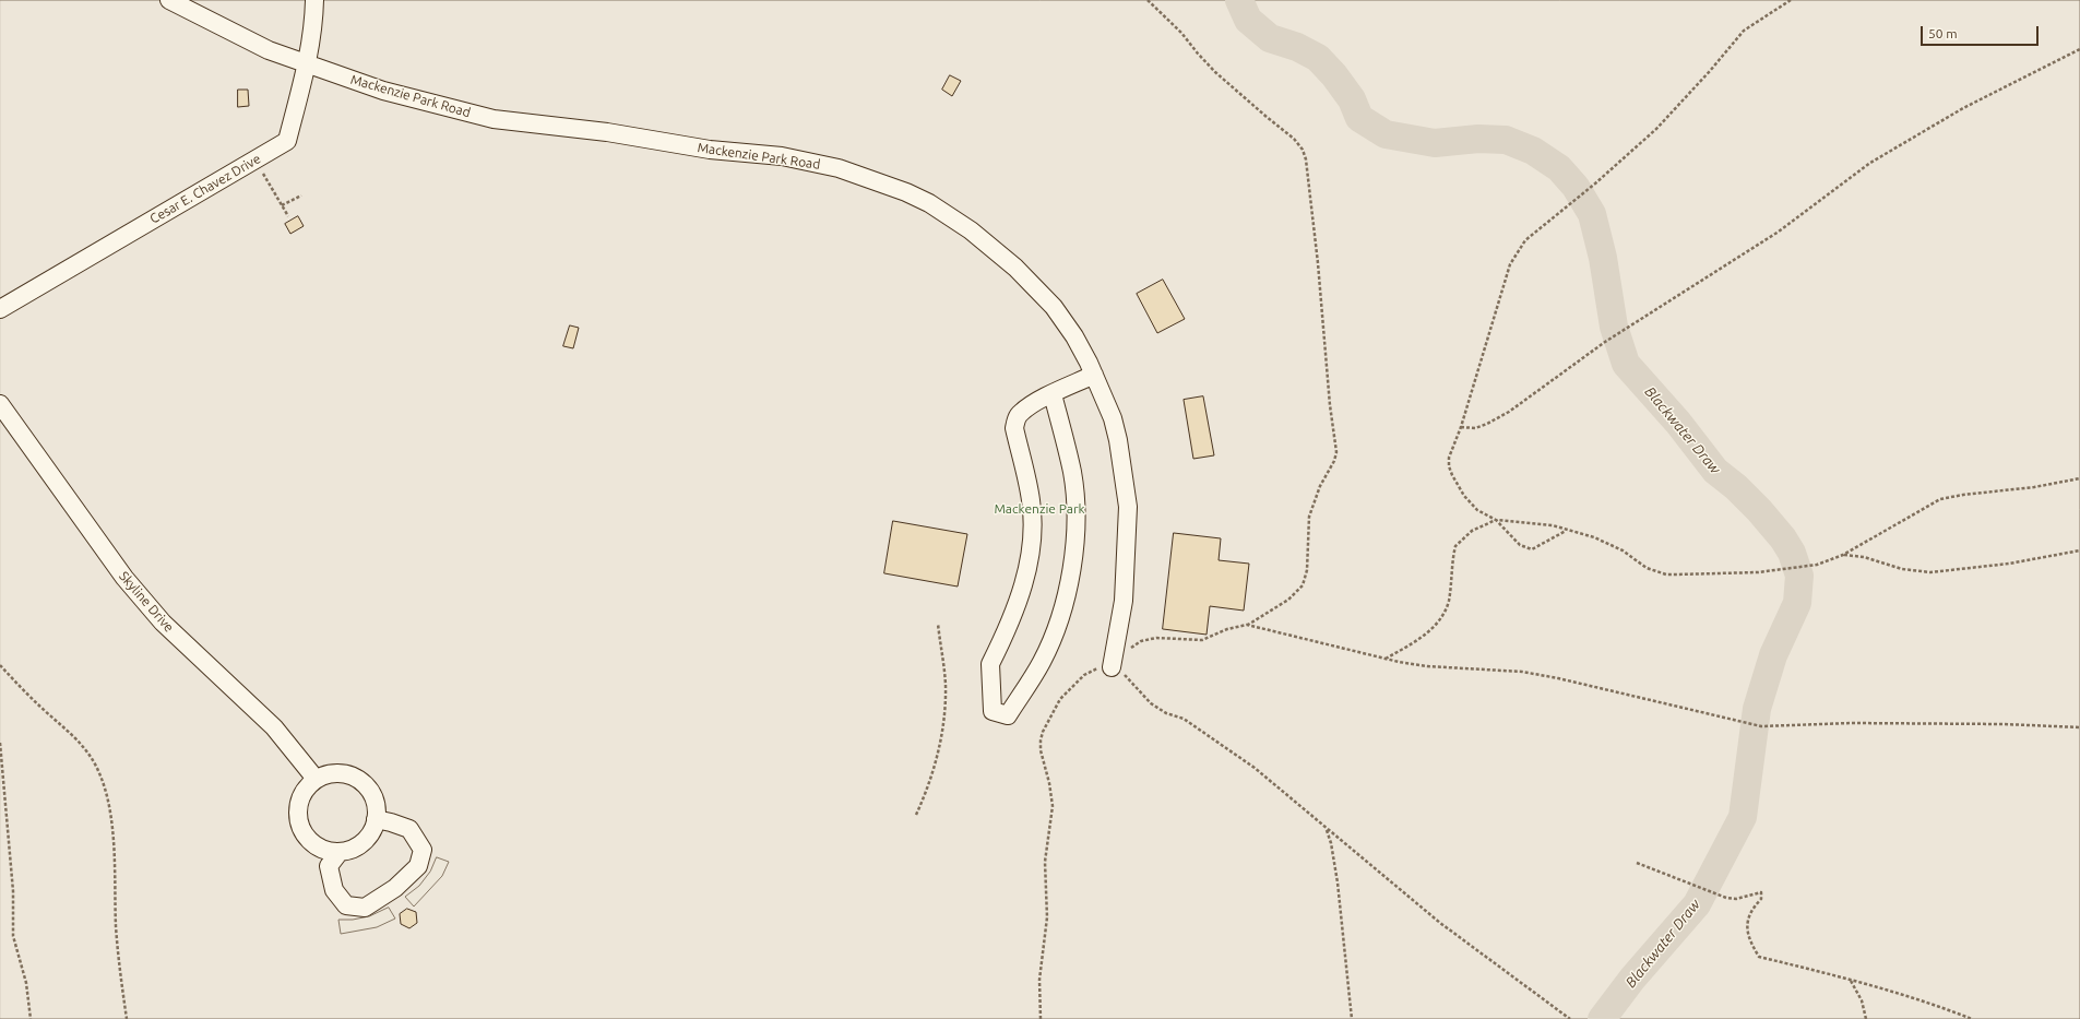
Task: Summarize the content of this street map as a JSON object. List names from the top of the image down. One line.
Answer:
{"streets":{"street":["Mackenzie Park Road","Cesar E. Chavez Drive","Skyline Drive"]},"crossings":[["Mackenzie Park Road","Cesar E. Chavez Drive"]],"water":["Blackwater Draw"],"parks":["Mackenzie Park"],"scale_bar":"50 m"}
